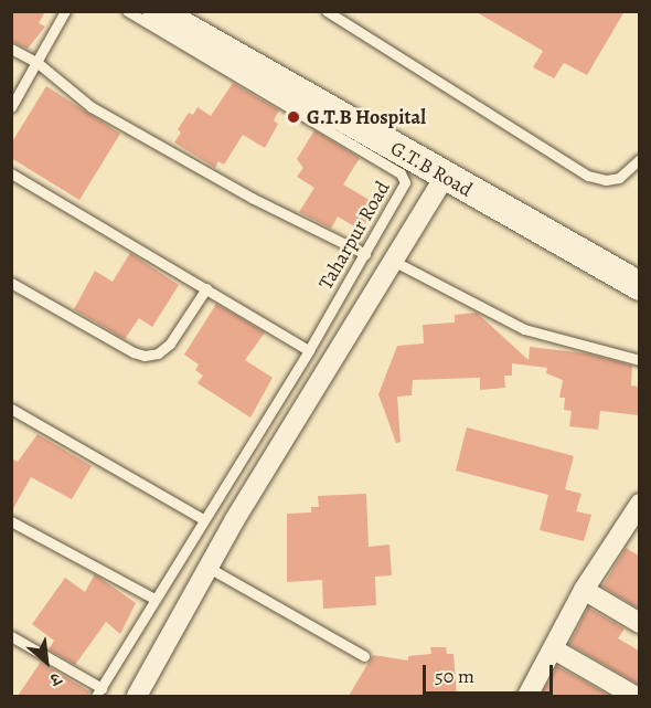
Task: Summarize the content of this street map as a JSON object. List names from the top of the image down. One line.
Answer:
{"streets":{"main road":["G.T.B Road"],"lane":["Taharpur Road"]},"places":["G.T.B Hospital"],"scale_bar":"50 m","north":"bottom right"}
